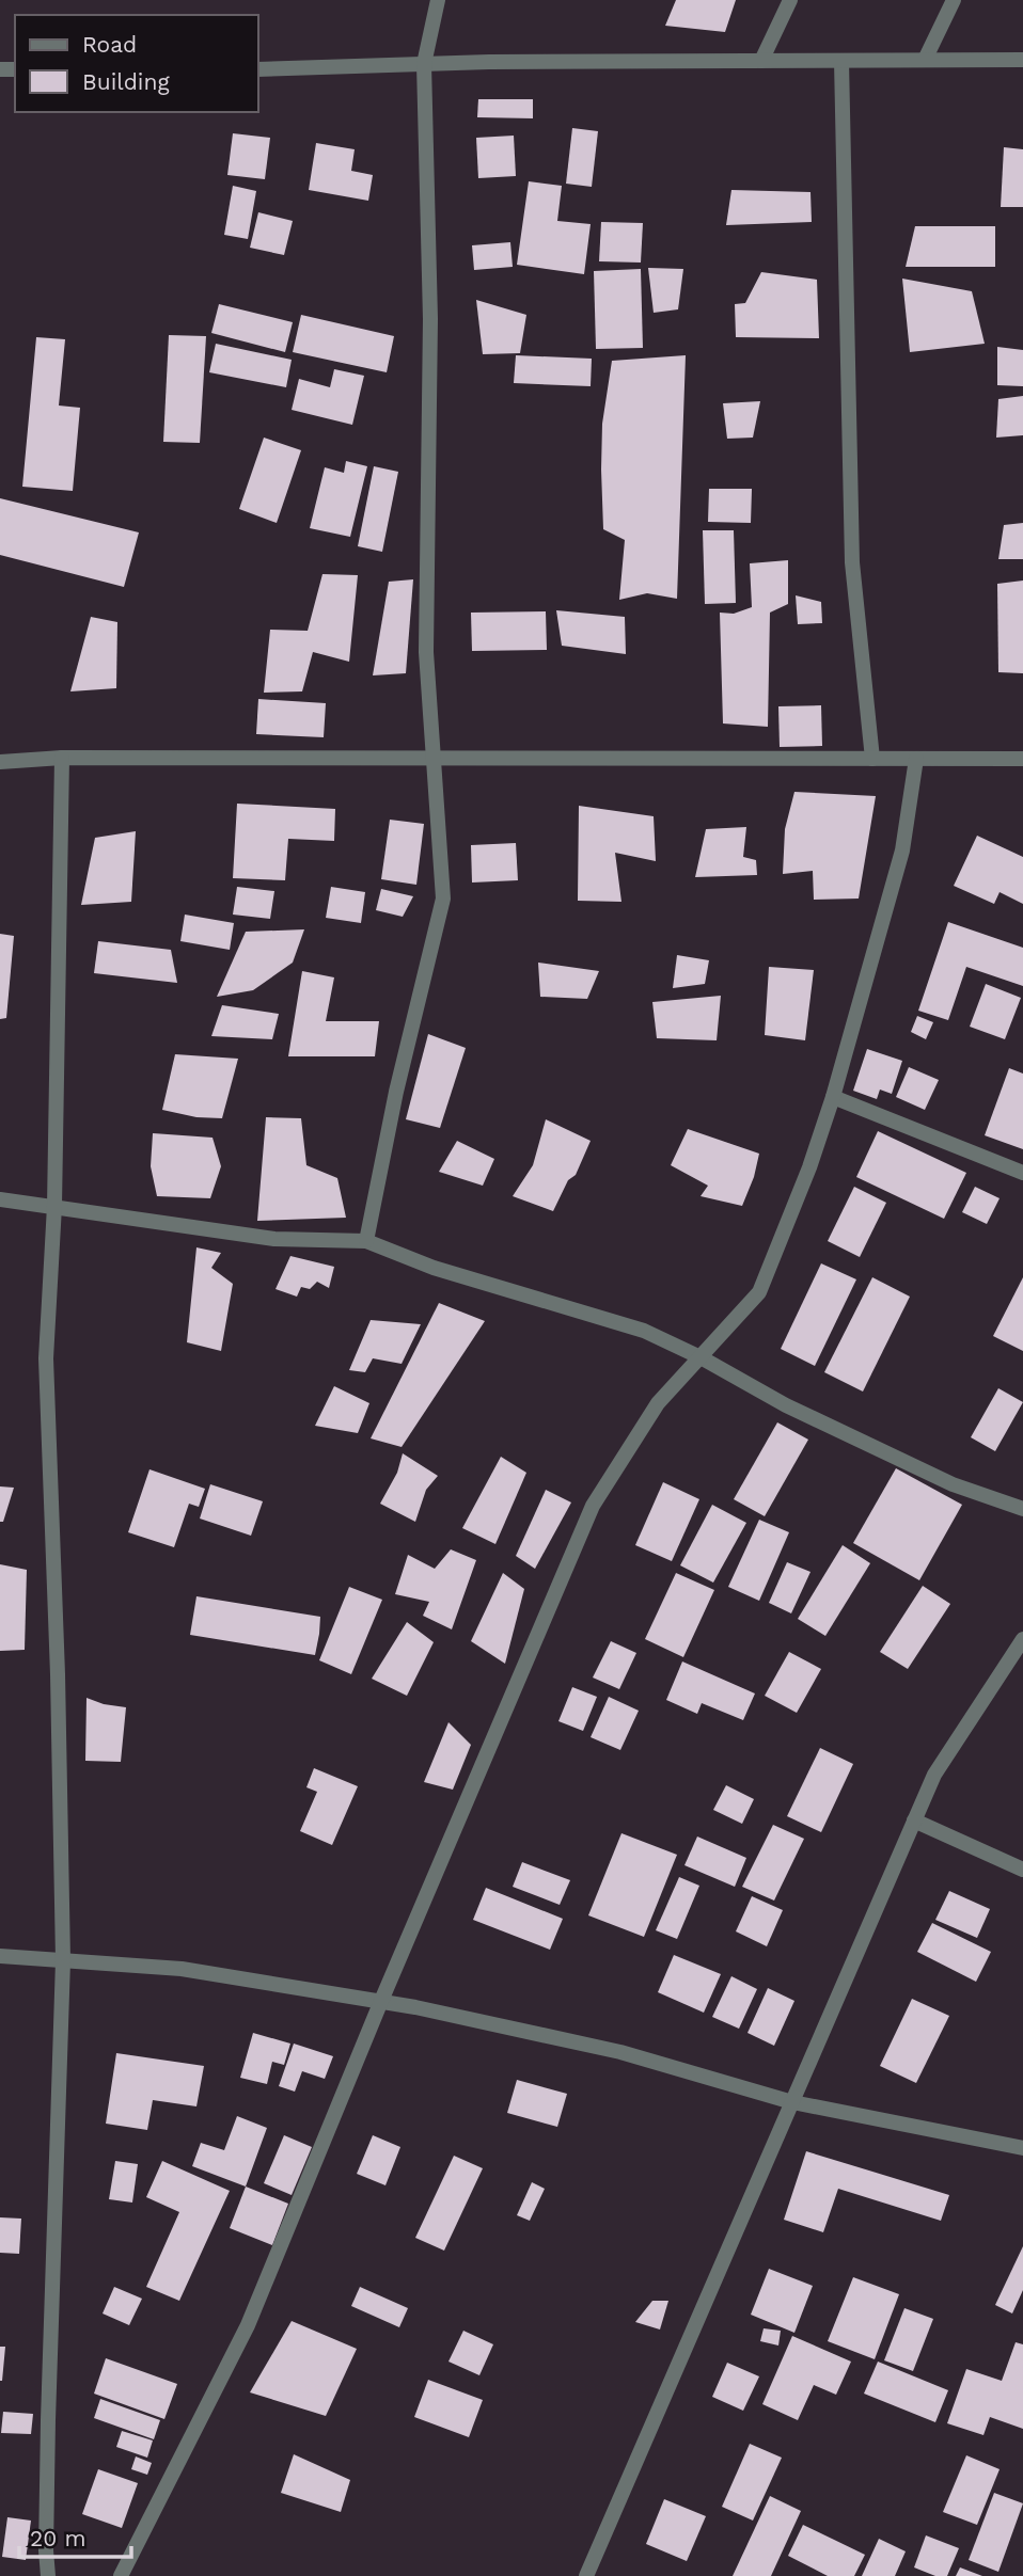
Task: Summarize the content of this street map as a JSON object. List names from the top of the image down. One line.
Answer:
{"legend":["Road","Building"],"scale_bar":"20 m"}
